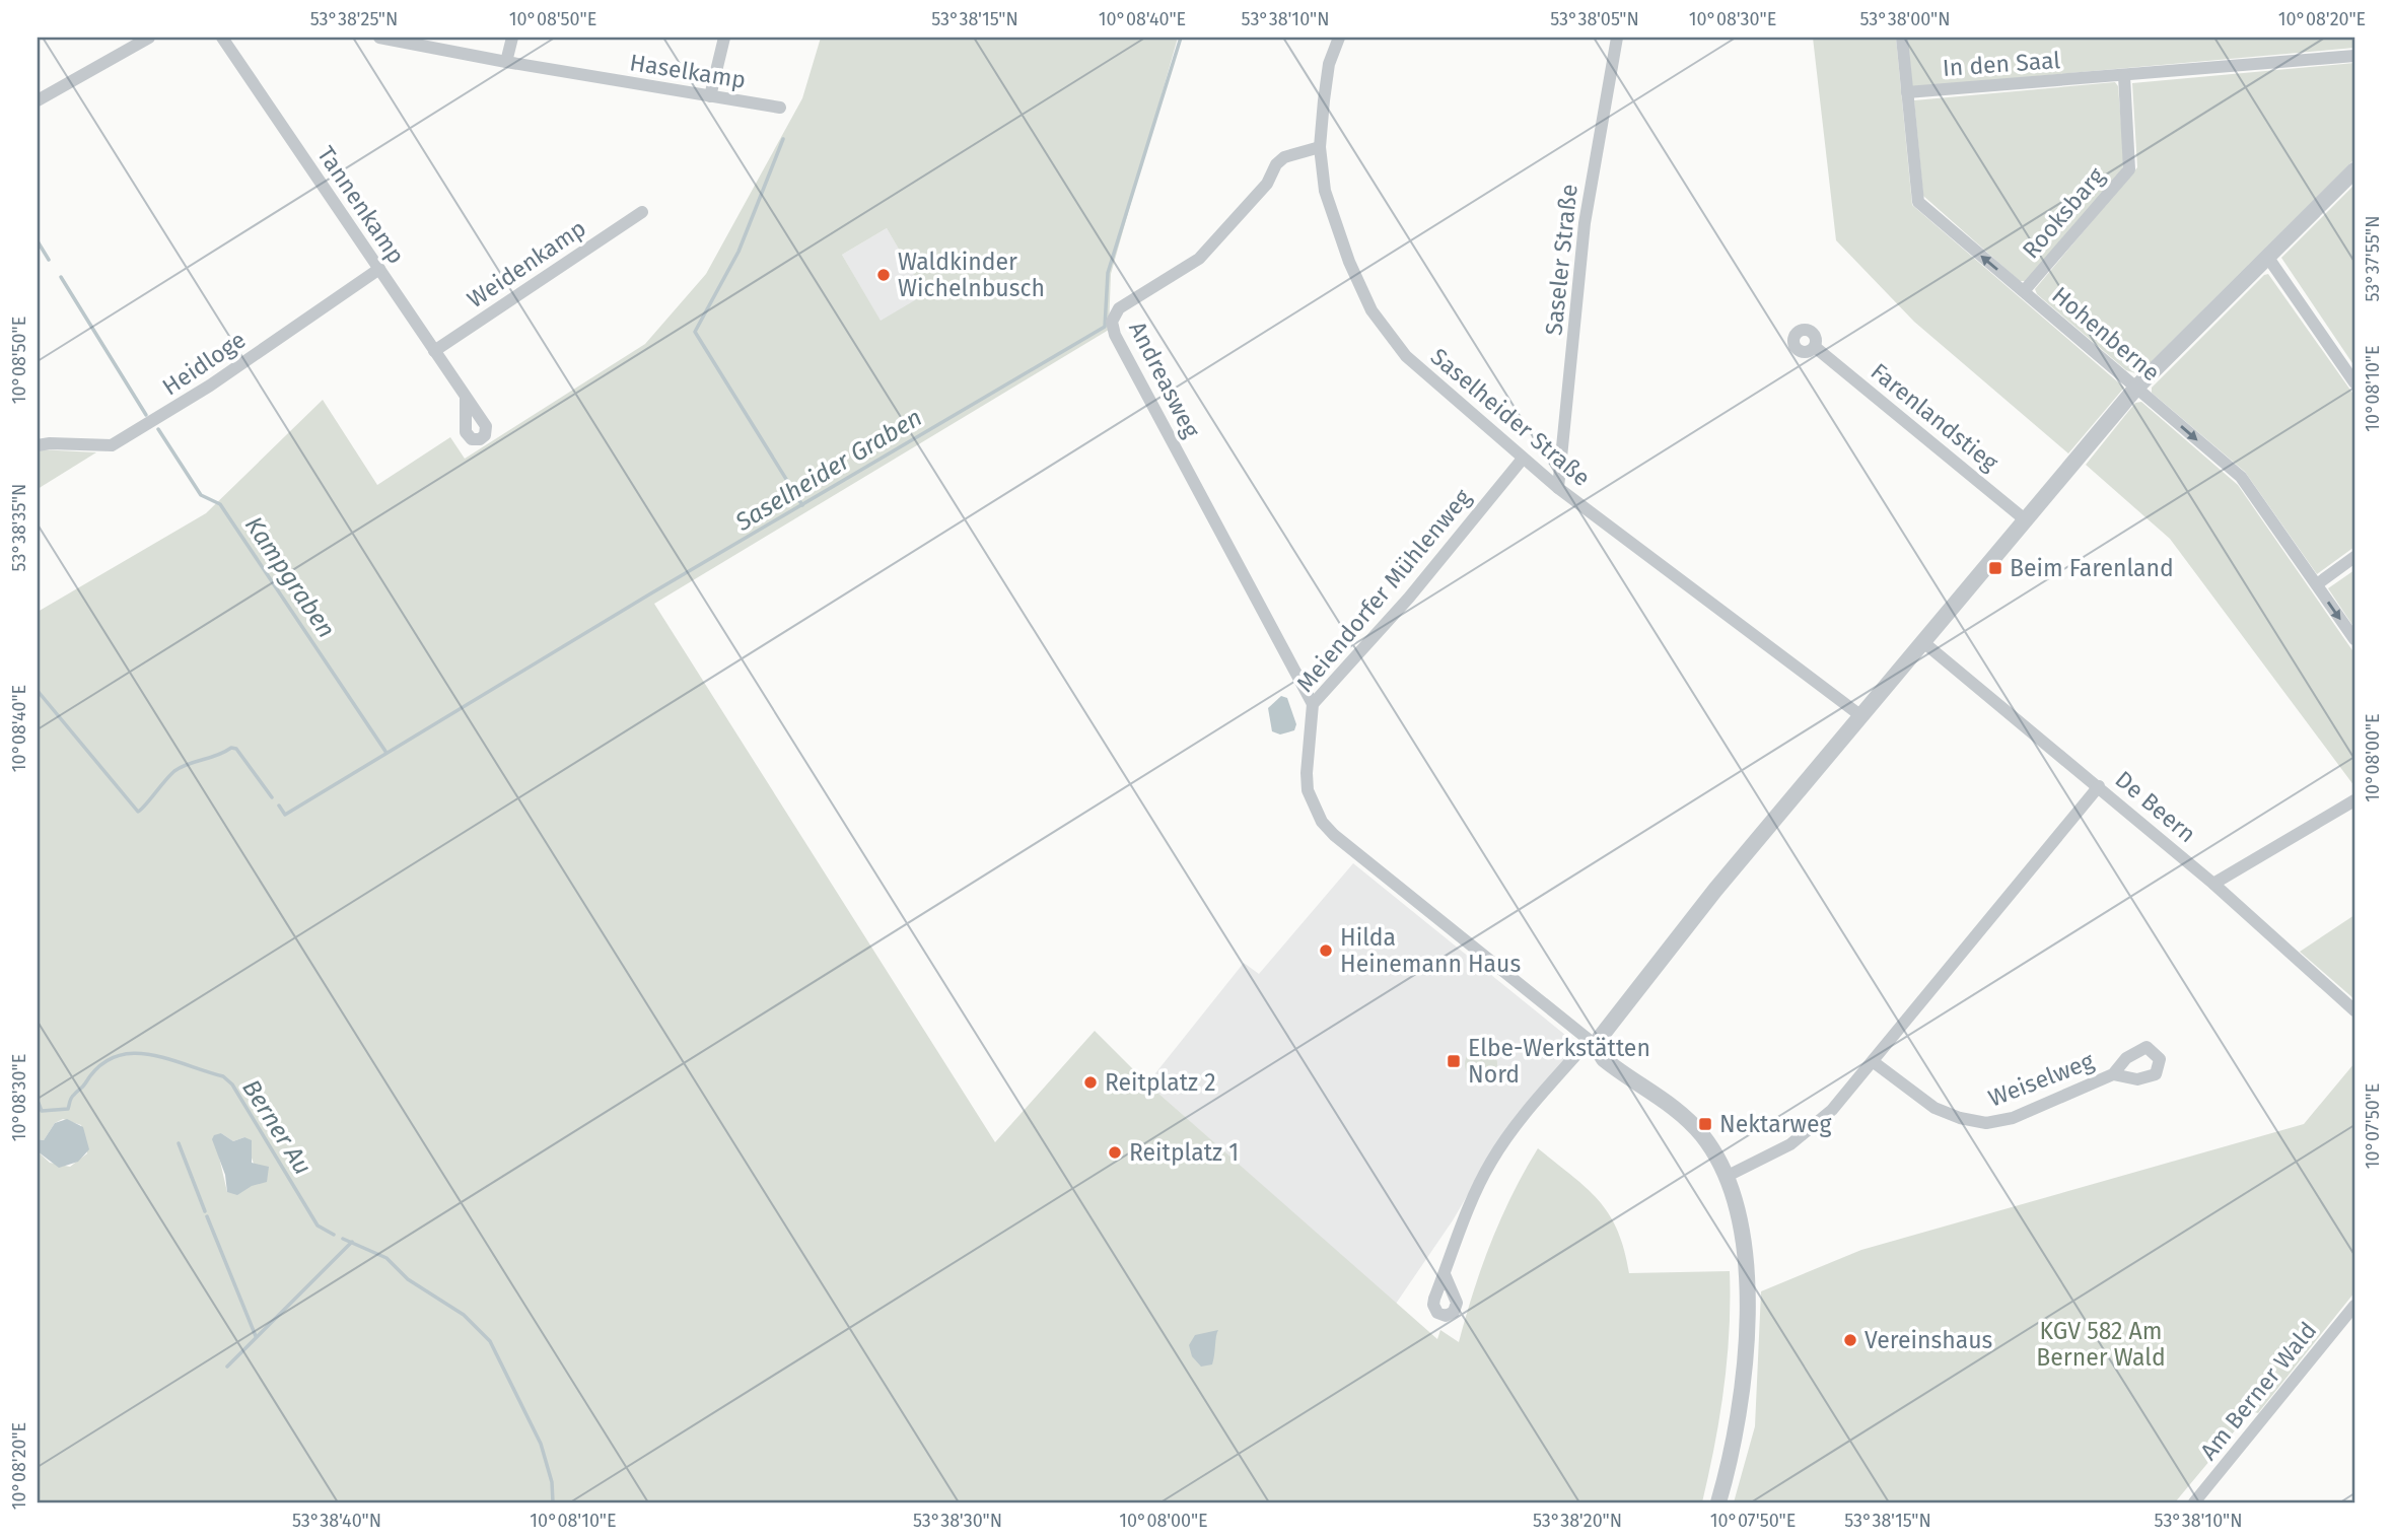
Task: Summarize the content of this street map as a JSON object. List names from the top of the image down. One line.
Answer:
{"streets":{"street":["In den Saal","Haselkamp","Tannenkamp","Rooksbarg","Saseler Straße","Weidenkamp","Hohenberne","Heidloge","Andreasweg","Saselheider Straße","Farenlandstieg","Meiendorfer Mühlenweg","De Beern","Weiselweg","Am Berner Wald"]},"crossings":[["In den Saal","Rooksbarg"],["In den Saal","Hohenberne"],["Tannenkamp","Weidenkamp"],["Tannenkamp","Heidloge"],["Rooksbarg","Hohenberne"],["Saseler Straße","Saselheider Straße"],["Andreasweg","Saselheider Straße"],["Andreasweg","Meiendorfer Mühlenweg"],["Saselheider Straße","Meiendorfer Mühlenweg"]],"water":["Saselheider Graben","Kampgraben","Berner Au"],"parks":["KGV 582 Am Berner Wald"],"places":{"other":["Waldkinder Wichelnbusch","Hilda Heinemann Haus","Reitplatz 2","Reitplatz 1","Vereinshaus"],"transit":["Beim Farenland","Elbe-Werkstätten Nord","Nektarweg"]},"coordinates":["53°38'25\"N","10°08'50\"E","53°38'15\"N","10°08'40\"E","53°38'10\"N","53°38'05\"N","10°08'30\"E","53°38'00\"N","10°08'20\"E","53°37'55\"N","10°08'10\"E","53°38'35\"N","10°08'00\"E","10°07'50\"E","53°38'40\"N","53°38'30\"N","53°38'20\"N"]}
